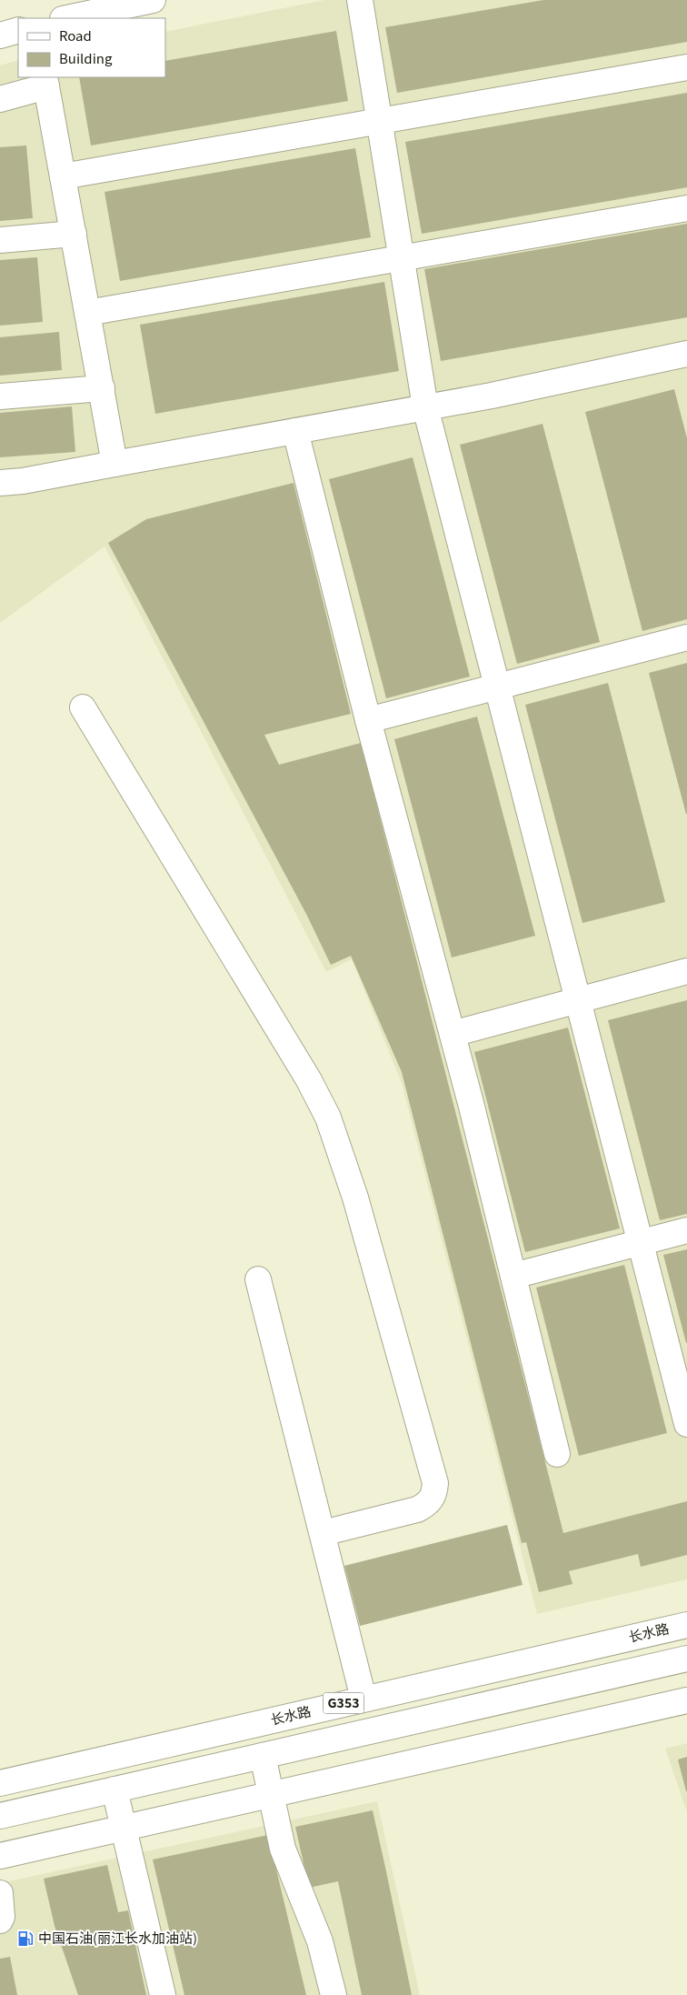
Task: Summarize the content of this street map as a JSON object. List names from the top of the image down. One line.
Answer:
{"streets":{"main road":["长水路","G353"]},"places":{"fuel station":["中国石油(丽江长水加油站)"]},"legend":["Road","Building"]}
